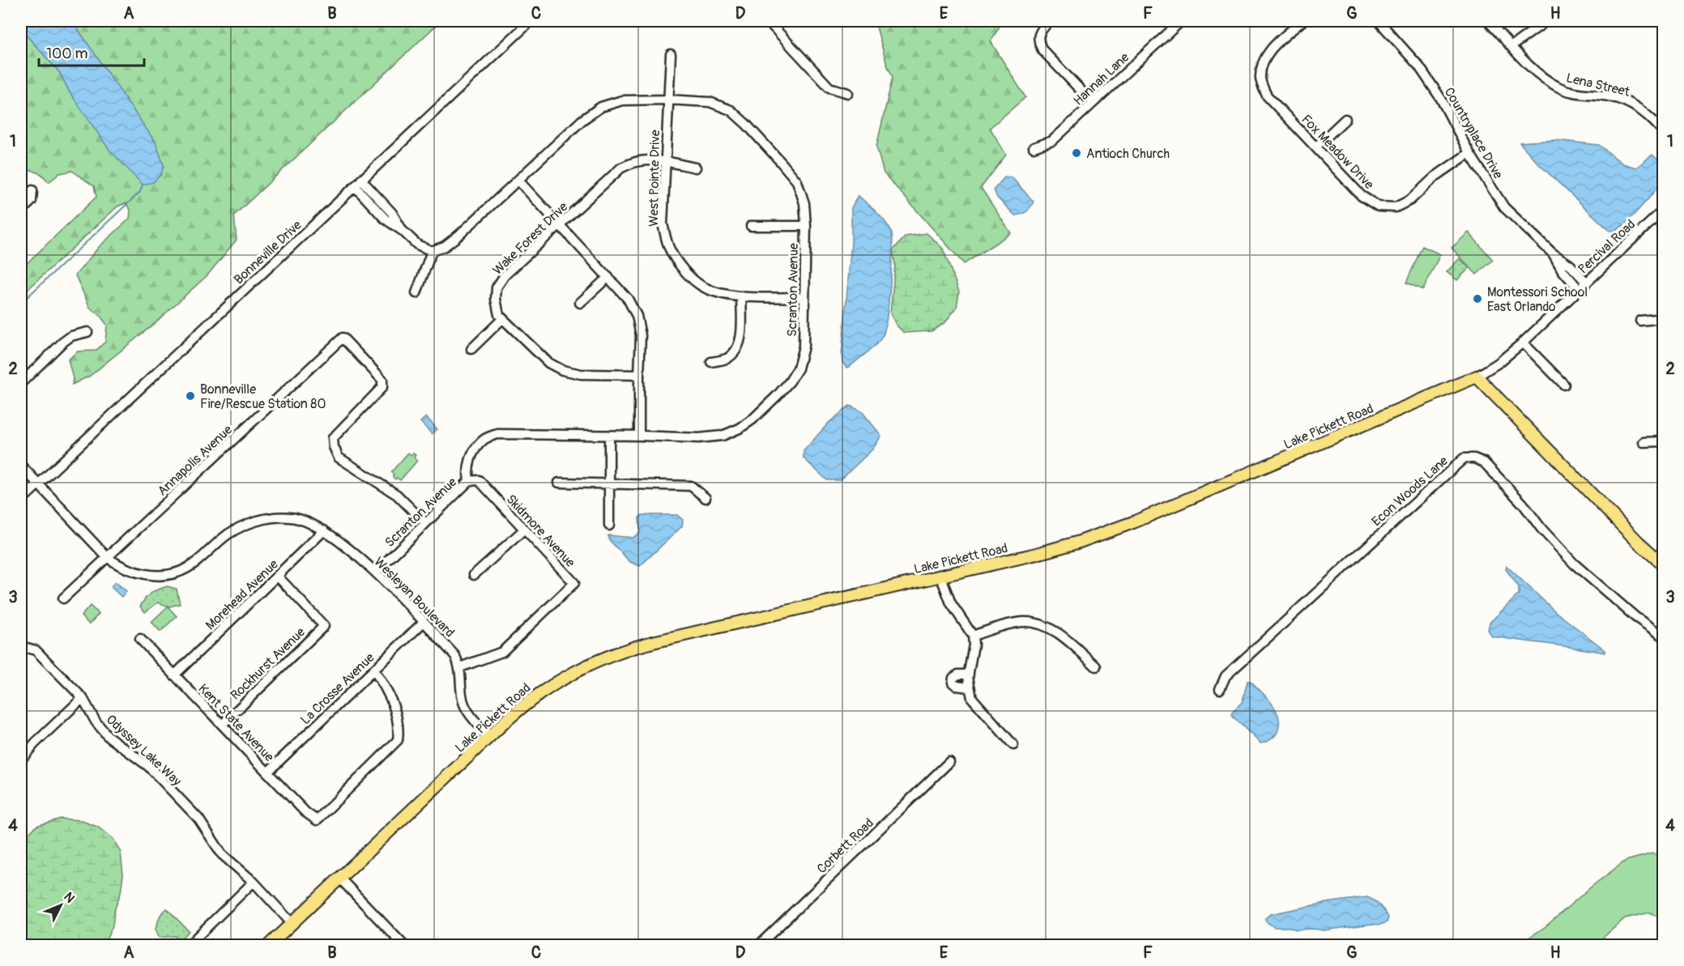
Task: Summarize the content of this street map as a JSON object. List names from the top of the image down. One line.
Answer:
{"streets":{"main road":["Lake Pickett Road"],"street":["Hannah Lane","Lena Street","Countryplace Drive","Fox Meadow Drive","West Pointe Drive","Wake Forest Drive","Percival Road","Bonneville Drive","Scranton Avenue","Annapolis Avenue","Econ Woods Lane","Skidmore Avenue","Morehead Avenue","Wesleyan Boulevard","Rockhurst Avenue","La Crosse Avenue","Kent State Avenue","Odyssey Lake Way","Corbett Road"]},"crossings":[["Countryplace Drive","Fox Meadow Drive"],["Countryplace Drive","Percival Road"],["West Pointe Drive","Wake Forest Drive"],["West Pointe Drive","Scranton Avenue"],["Percival Road","Lake Pickett Road"],["Bonneville Drive","Wesleyan Boulevard"],["Scranton Avenue","Annapolis Avenue"],["Scranton Avenue","Skidmore Avenue"],["Scranton Avenue","Wesleyan Boulevard"],["Lake Pickett Road","Wesleyan Boulevard"],["Lake Pickett Road","Odyssey Lake Way"],["Annapolis Avenue","Wesleyan Boulevard"],["Skidmore Avenue","Wesleyan Boulevard"],["Morehead Avenue","Wesleyan Boulevard"],["Morehead Avenue","Rockhurst Avenue"],["Morehead Avenue","Kent State Avenue"],["Wesleyan Boulevard","La Crosse Avenue"],["Rockhurst Avenue","Kent State Avenue"],["La Crosse Avenue","Kent State Avenue"]],"places":["Antioch Church","Montessori School East Orlando","Bonneville Fire/Rescue Station 80"],"scale_bar":"100 m","north":"top right","grid":{"columns":["A","B","C","D","E","F","G","H"],"rows":["1","2","3","4"]}}
